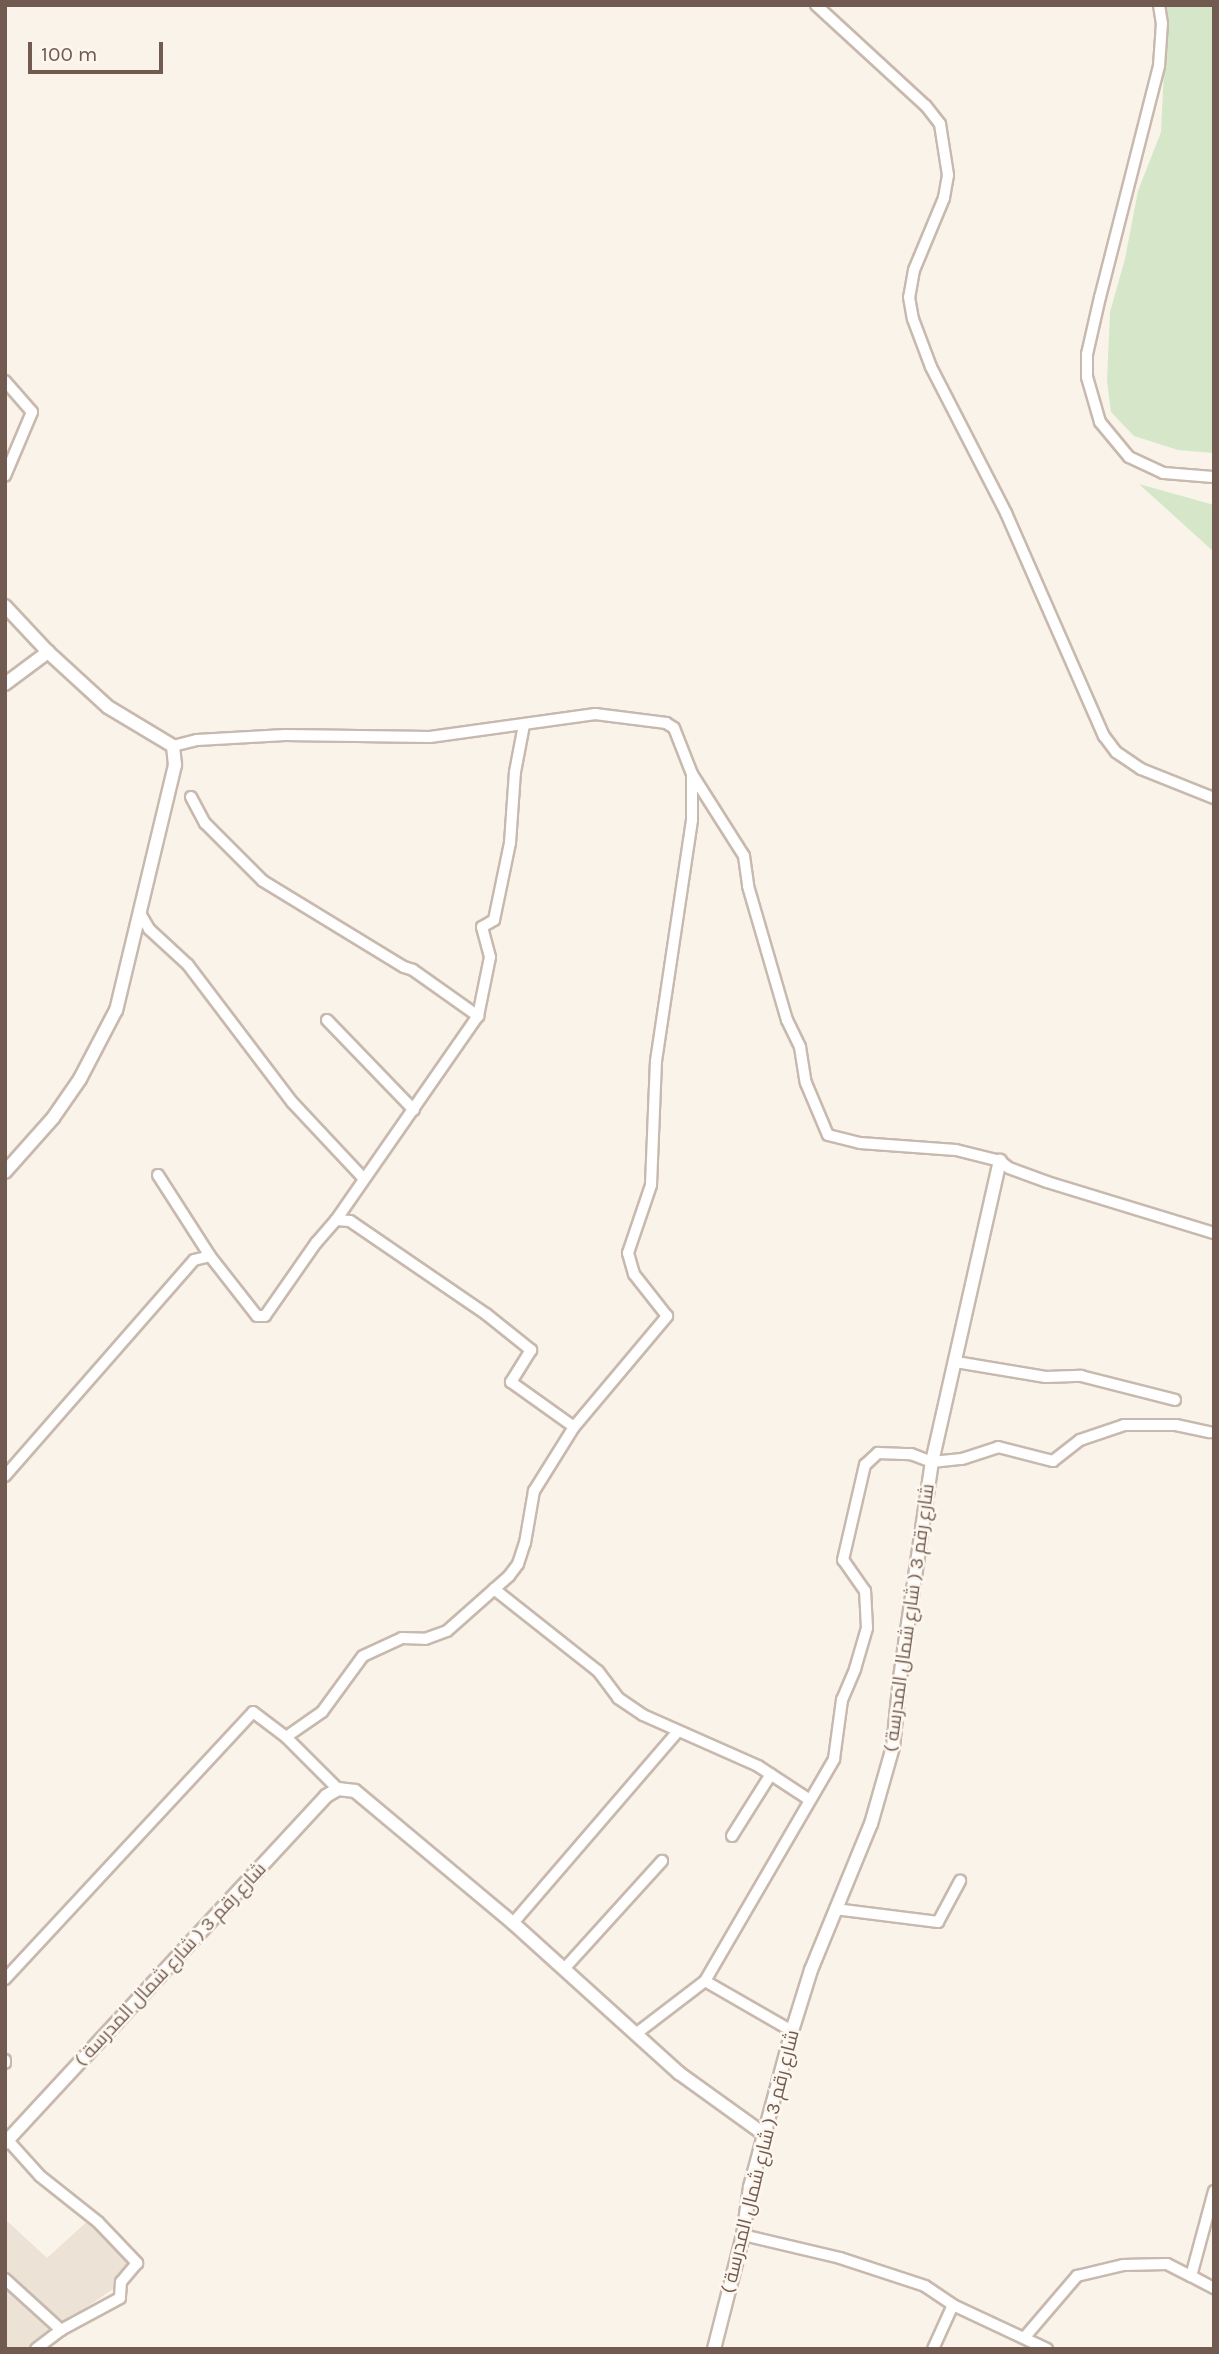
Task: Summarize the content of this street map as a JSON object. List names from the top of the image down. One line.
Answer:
{"streets":{"street":["شارع رقم 3 ( شارع شمال المدرسة )"]},"scale_bar":"100 m"}
